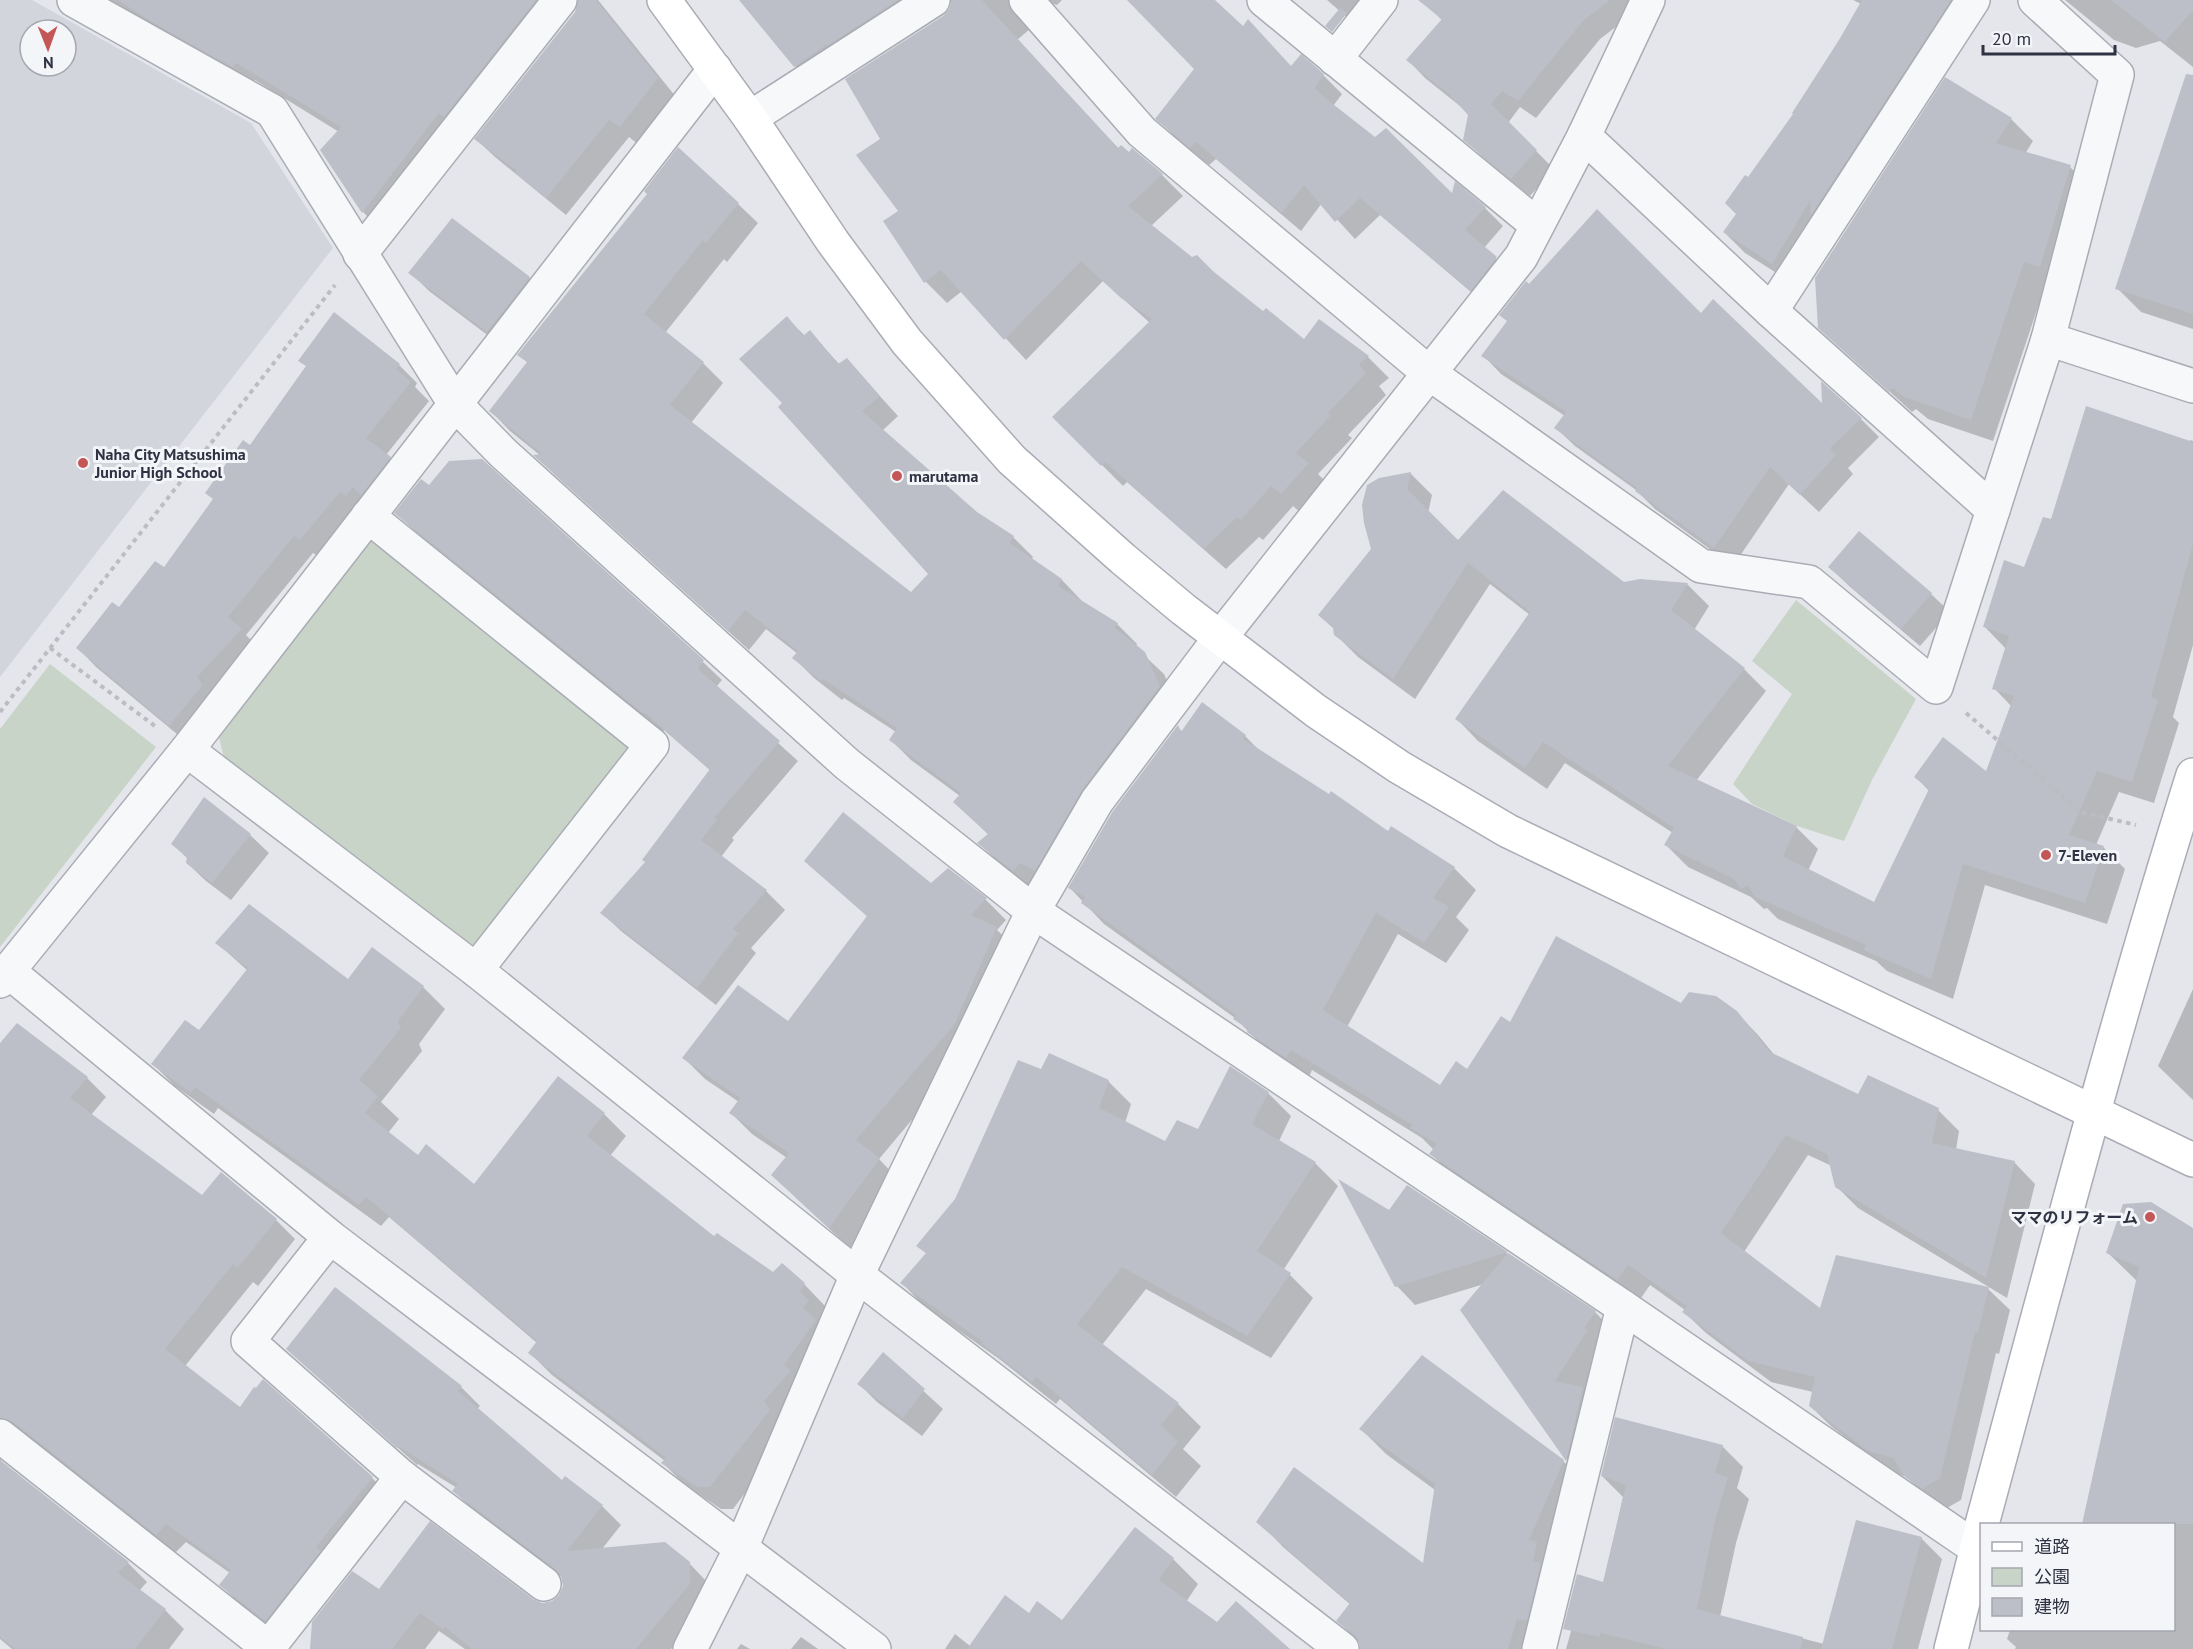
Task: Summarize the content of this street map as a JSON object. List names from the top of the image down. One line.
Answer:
{"places":["Naha City Matsushima Junior High School","marutama","7-Eleven","ママのリフォーム"],"legend":["道路","公園","建物"],"scale_bar":"20 m","north":"bottom"}
